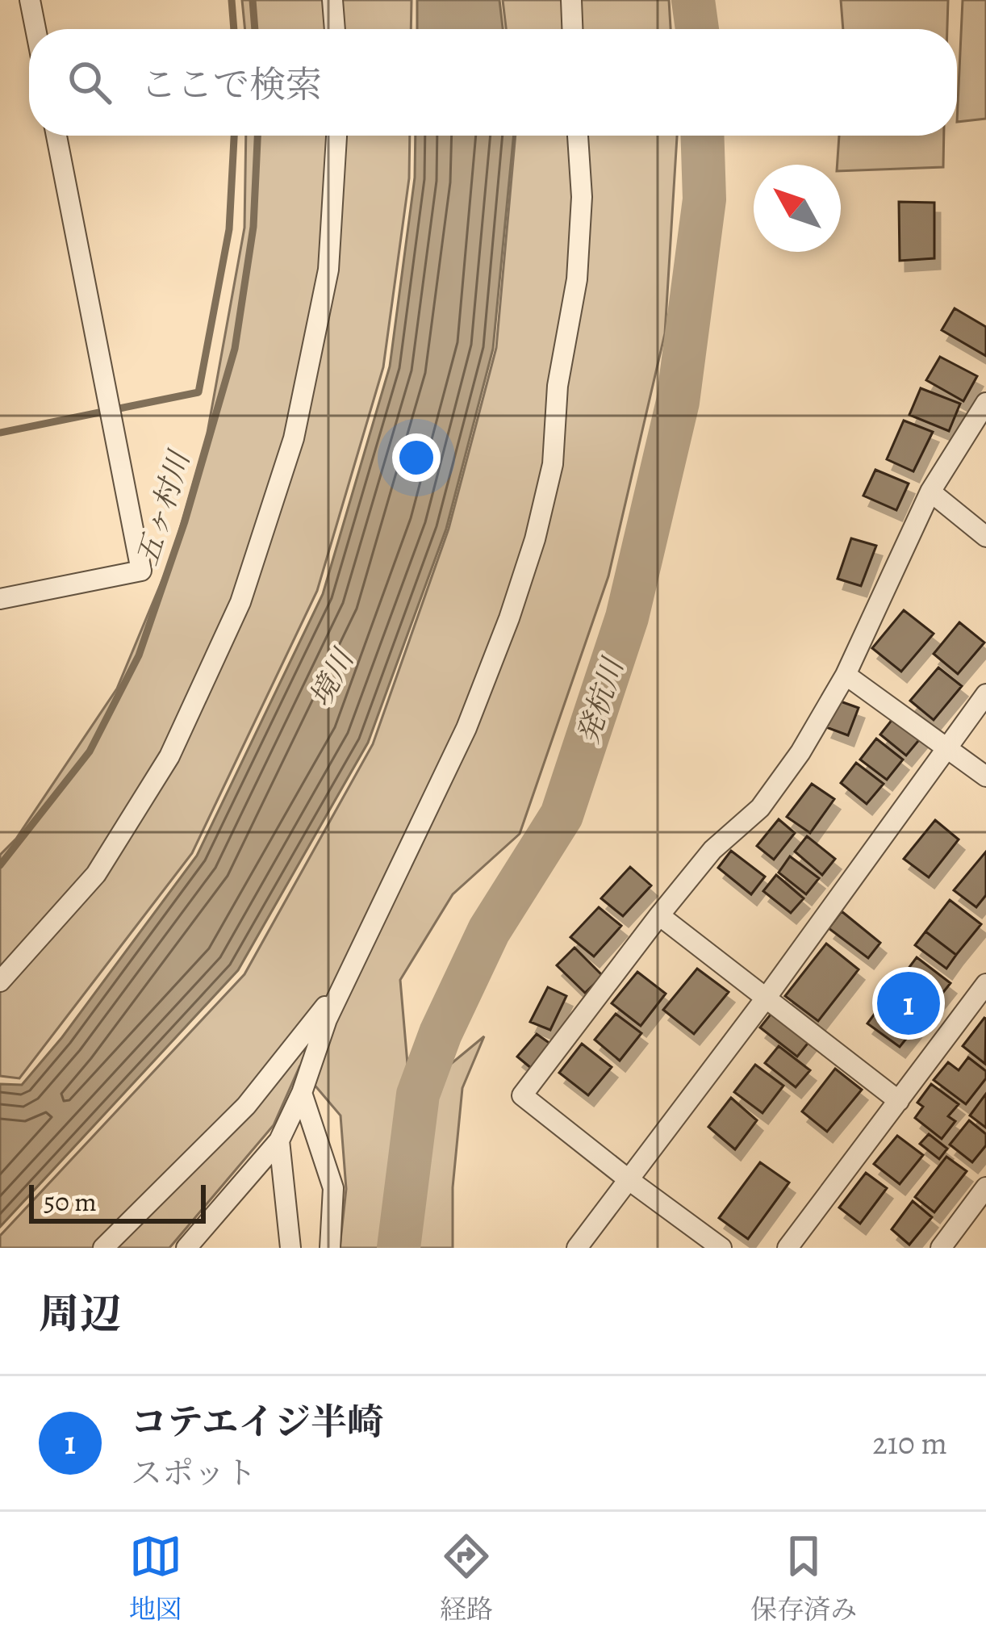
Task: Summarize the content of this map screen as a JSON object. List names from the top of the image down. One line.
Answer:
{"water":["五ヶ村川","境川","発杭川"],"scale_bar":"50 m","north":"top left","page":{"search":"ここで検索","pins":"1","scale":"50 m","heading":"周辺","list":[{"mark":"1","name":"コテエイジ半崎","note":"スポット","value":"210 m"}],"nav":["地図","経路","保存済み"]}}
